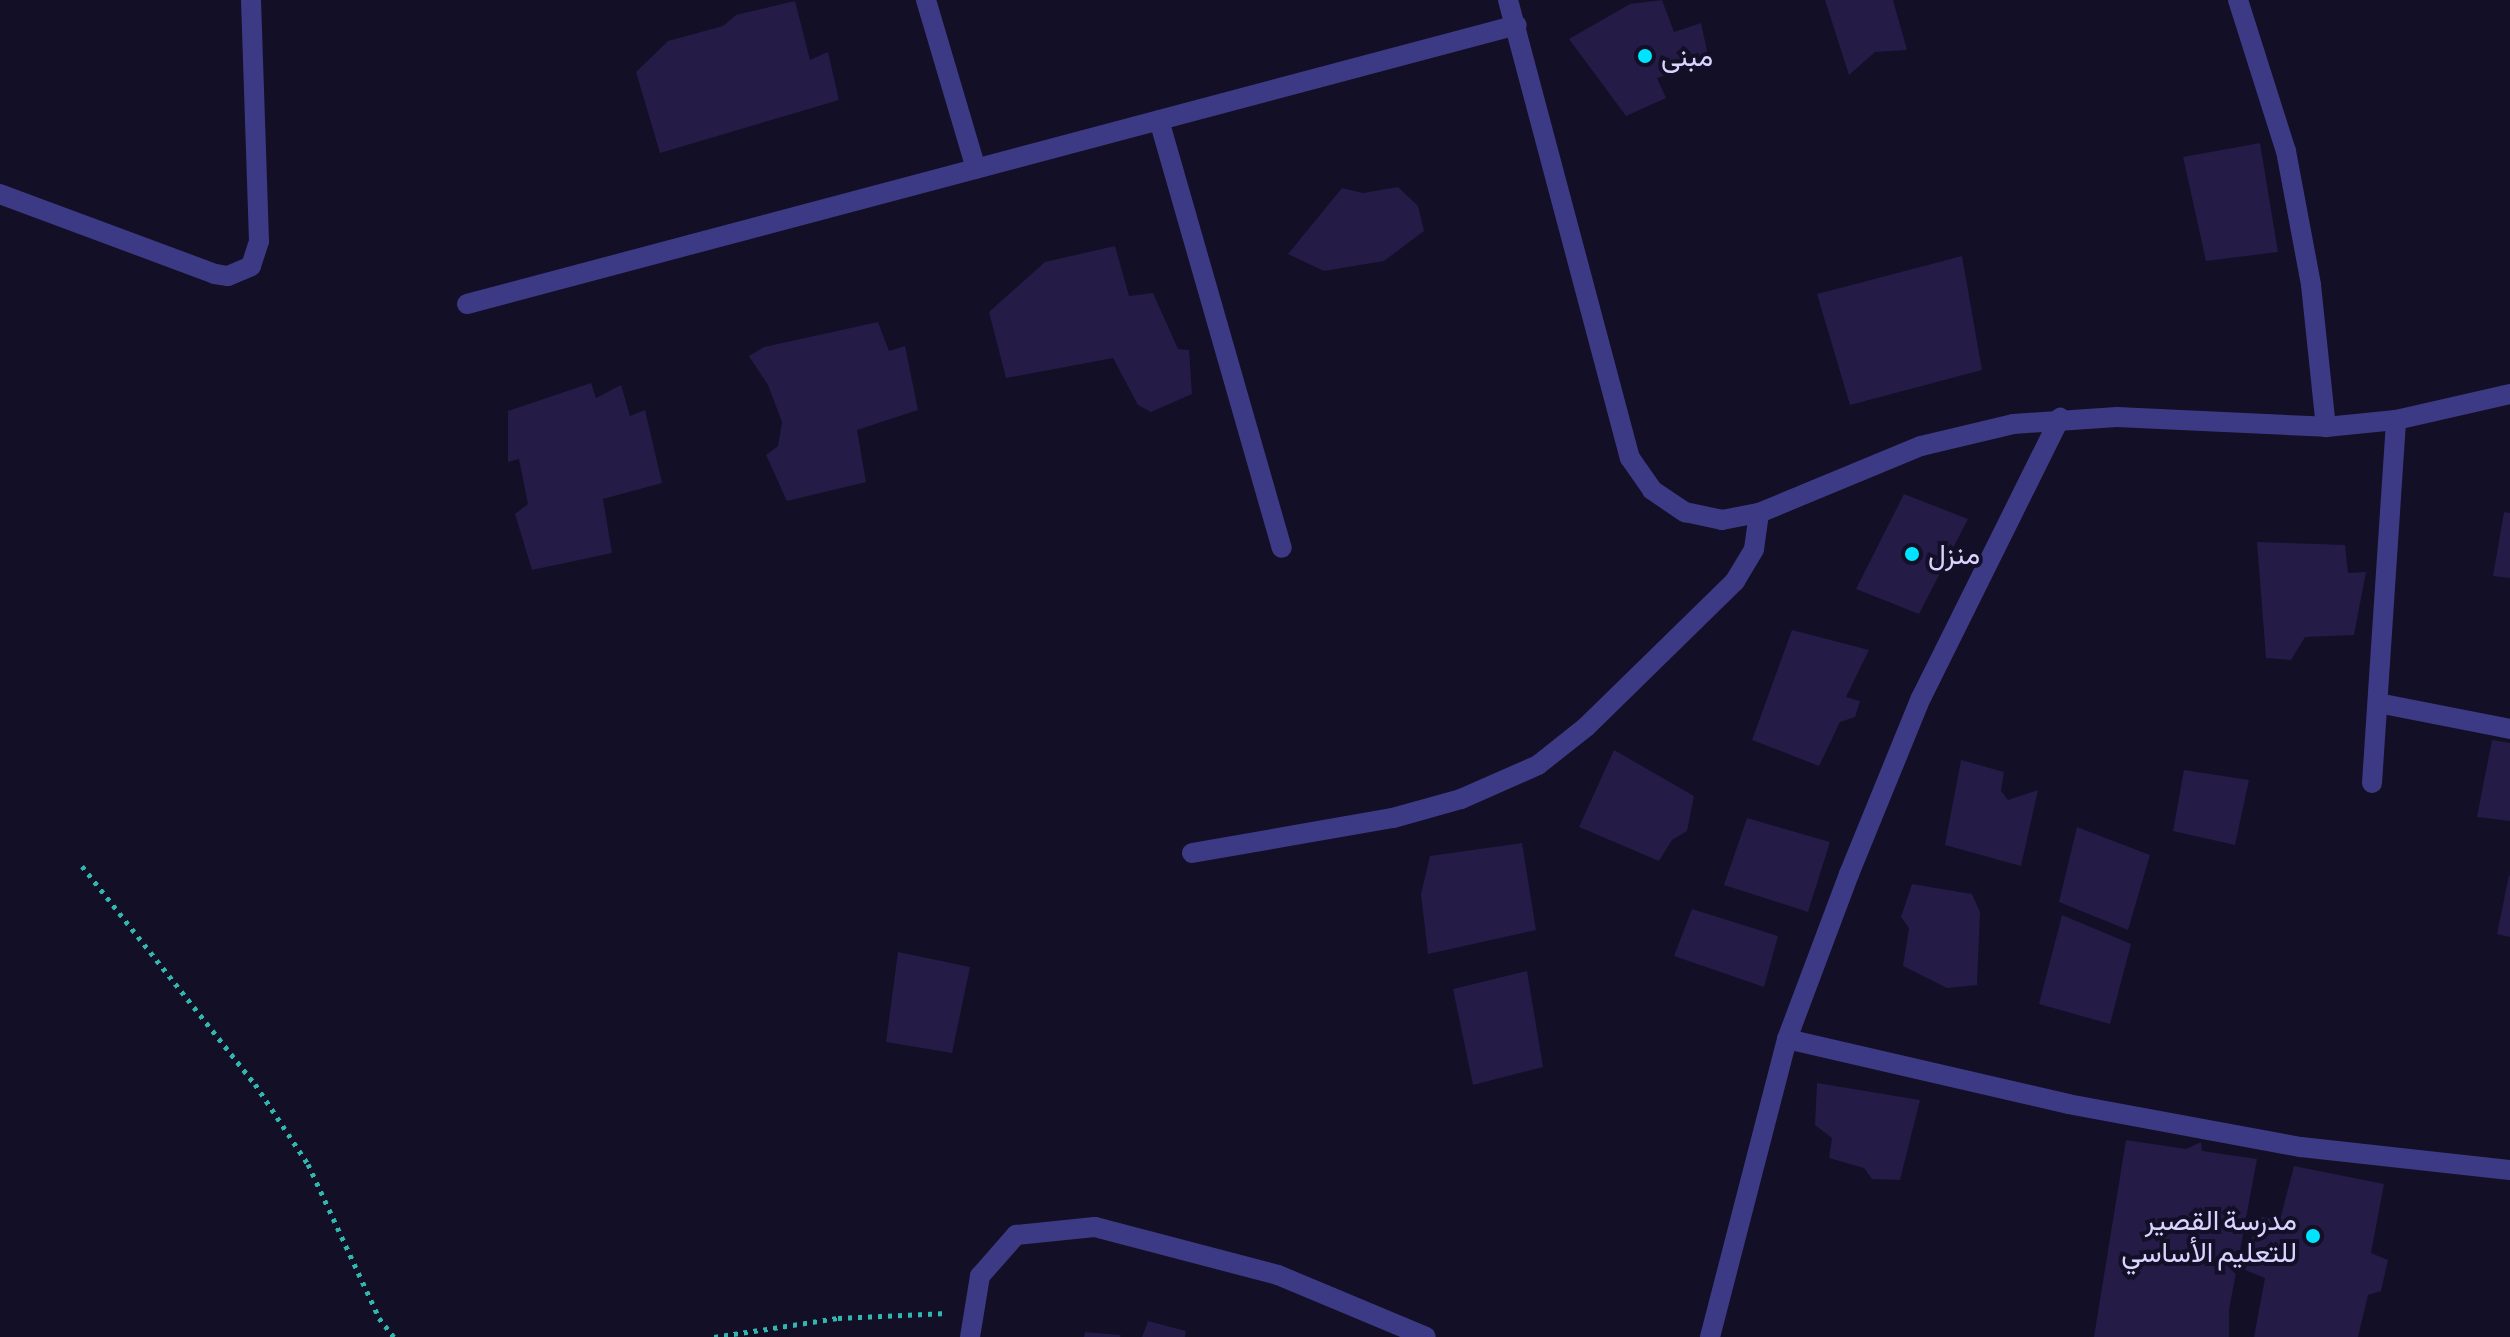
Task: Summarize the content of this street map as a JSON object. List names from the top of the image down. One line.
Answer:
{"places":["مبنى","منزل","مدرسة القصير للتعليم الأساسي"]}
